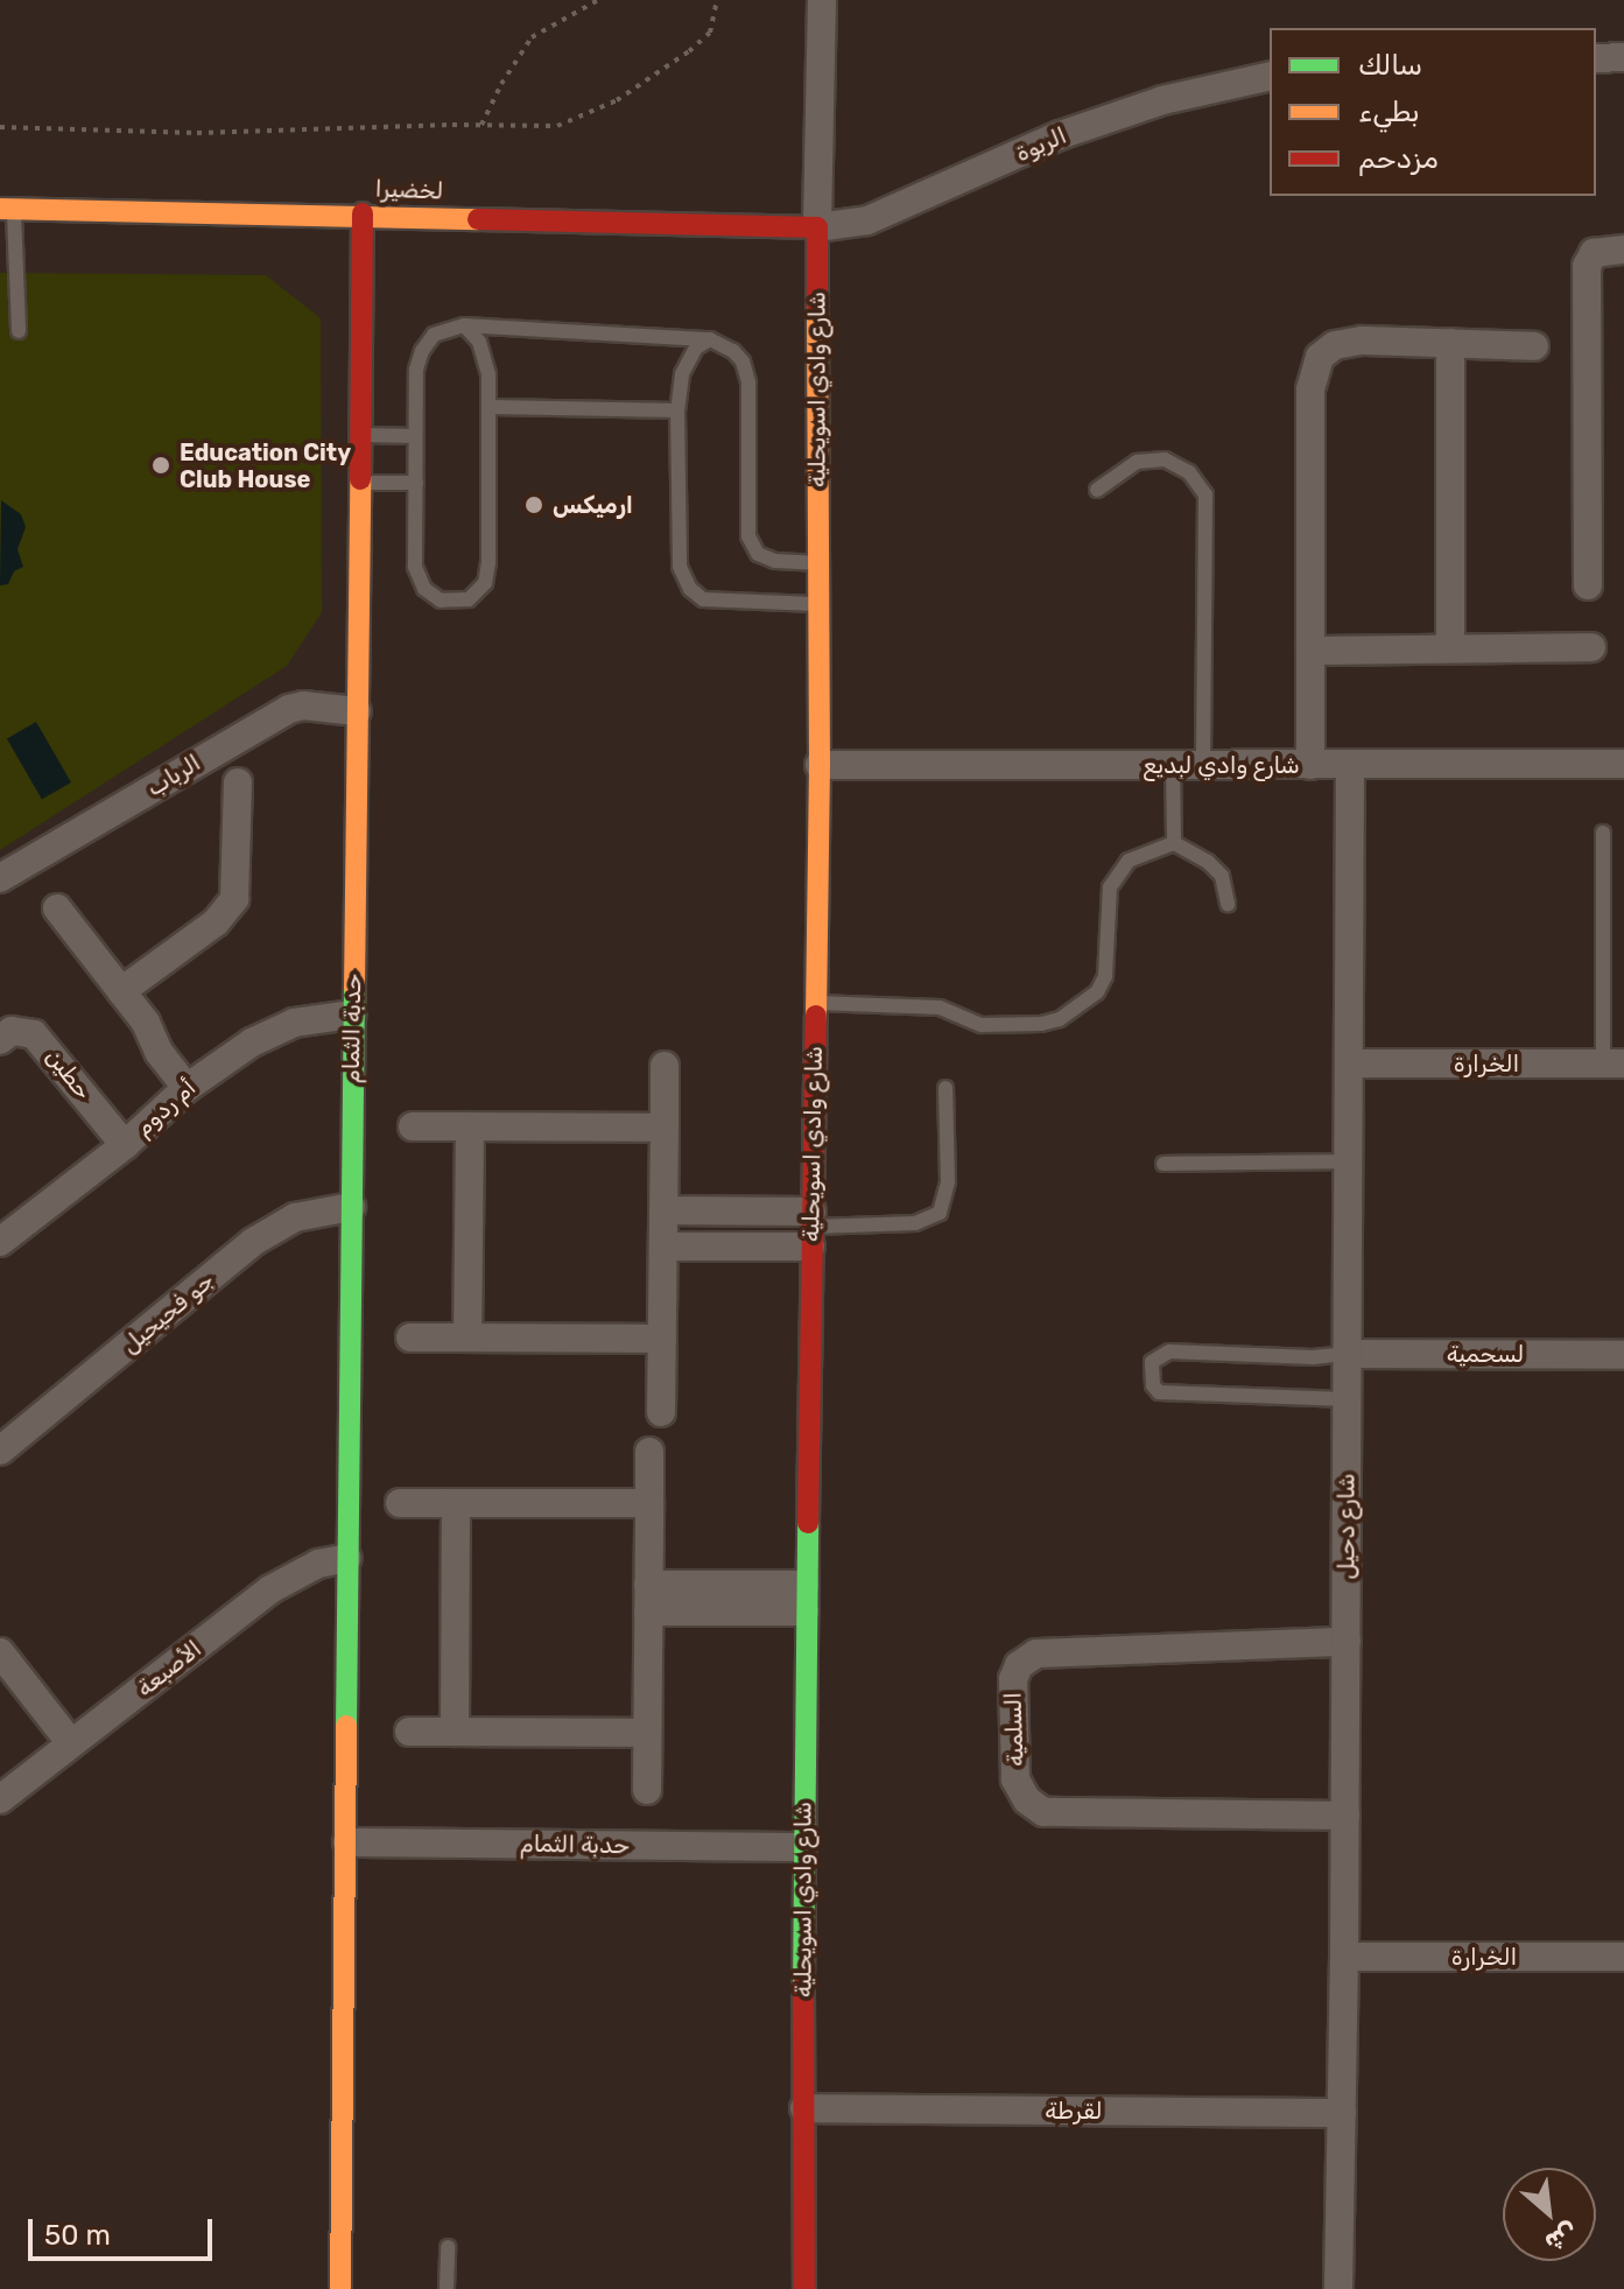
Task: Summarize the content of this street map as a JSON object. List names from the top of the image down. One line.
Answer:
{"streets":{"street":["الربوة","لخضيرا","شارع وادي اسويحلية","شارع وادي لبديع","الرباب","حدبة الثمام","الخرارة","حطين","أم ردوم","جو فحيحيل","لسحمية","شارع دحيل","الأصبعة","السلمية","لقرطة"]},"crossings":[["الربوة","لخضيرا"],["الربوة","شارع وادي اسويحلية"],["لخضيرا","شارع وادي اسويحلية"],["لخضيرا","حدبة الثمام"],["شارع وادي اسويحلية","شارع وادي لبديع"],["شارع وادي اسويحلية","حدبة الثمام"],["شارع وادي اسويحلية","لقرطة"],["شارع وادي لبديع","شارع دحيل"],["الرباب","حدبة الثمام"],["حدبة الثمام","أم ردوم"],["حدبة الثمام","جو فحيحيل"],["حدبة الثمام","الأصبعة"],["الخرارة","شارع دحيل"],["حطين","أم ردوم"],["لسحمية","شارع دحيل"],["شارع دحيل","السلمية"],["شارع دحيل","لقرطة"]],"places":["Education City Club House","ارميكس"],"legend":["سالك","بطيء","مزدحم"],"scale_bar":"50 m","north":"bottom right"}
